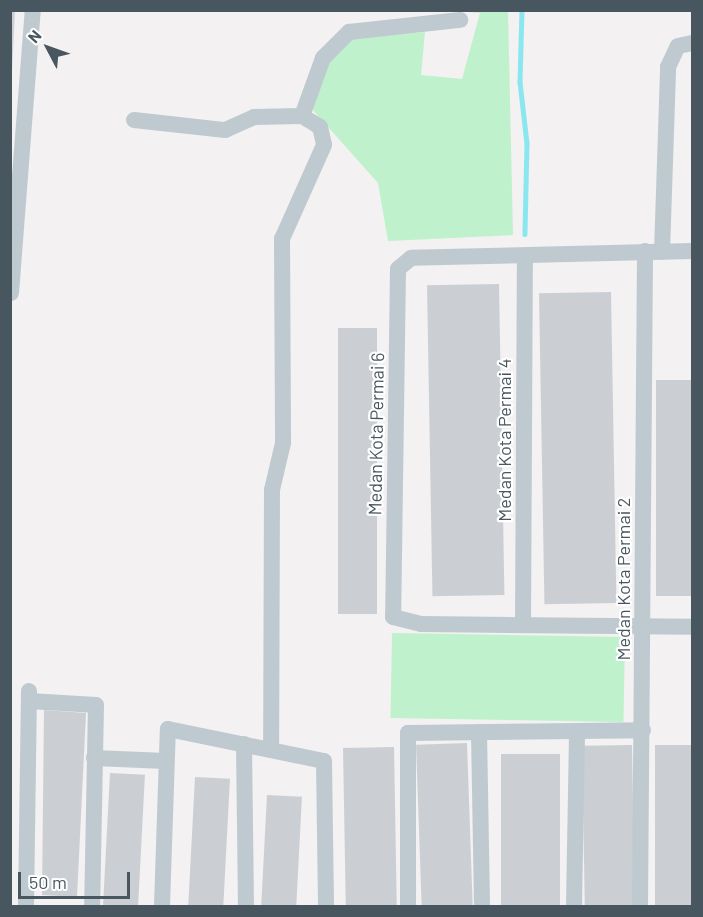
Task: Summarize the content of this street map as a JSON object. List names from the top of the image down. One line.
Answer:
{"streets":{"street":["Medan Kota Permai 6","Medan Kota Permai 4","Medan Kota Permai 2"]},"crossings":[["Medan Kota Permai 6","Medan Kota Permai 4"]],"scale_bar":"50 m","north":"top left"}
